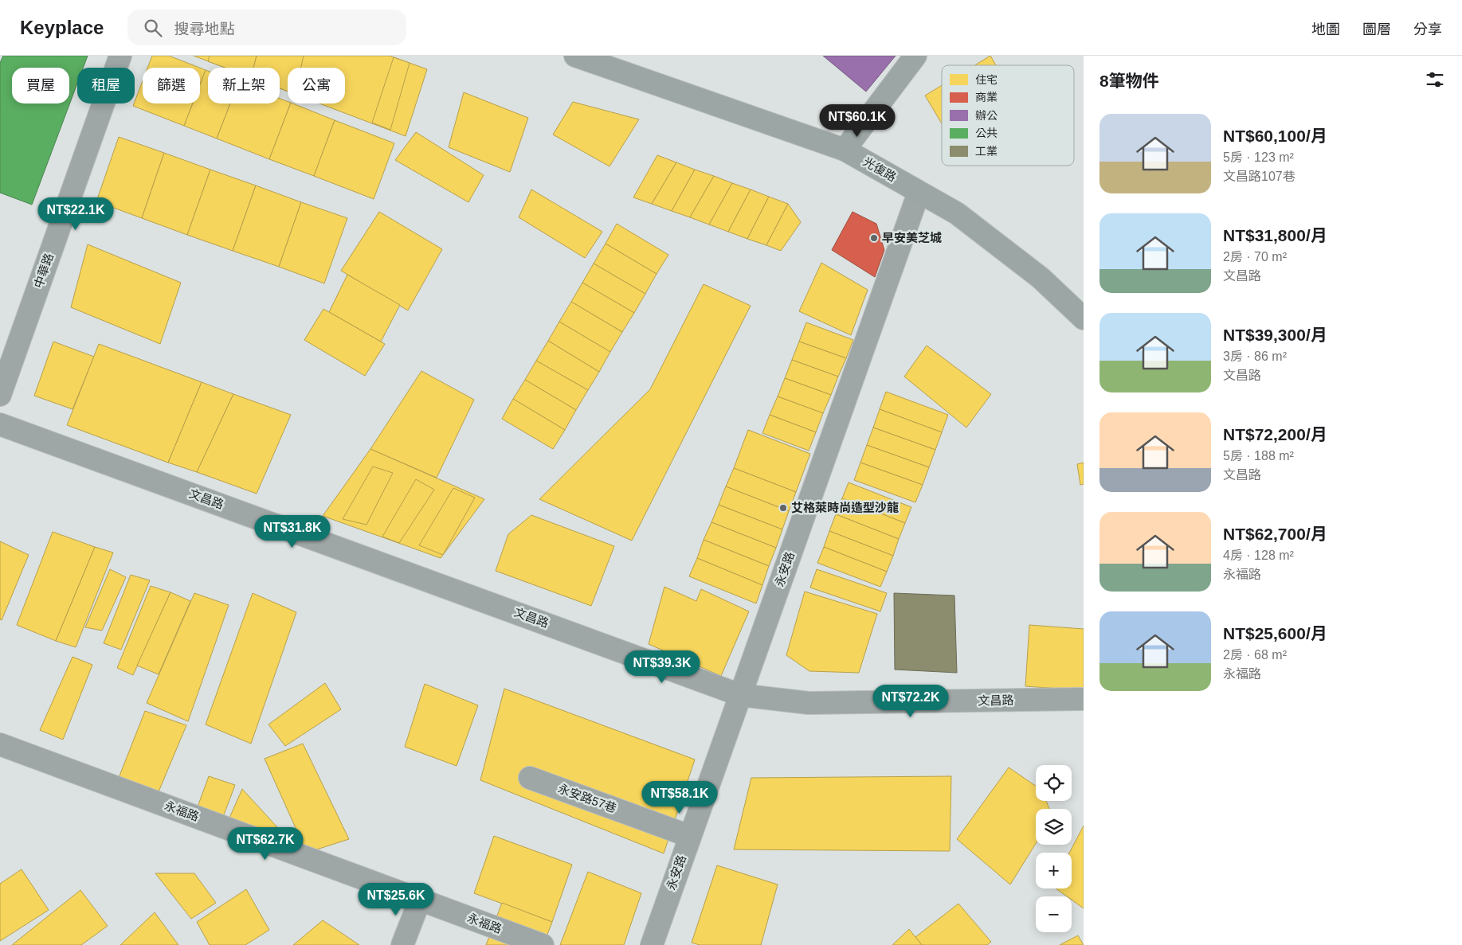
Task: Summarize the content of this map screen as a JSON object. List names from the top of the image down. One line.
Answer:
{"streets":{"main road":["光復路"],"street":["中華路","文昌路","永安路","永安路57巷","永福路"]},"crossings":[["光復路","永安路"],["文昌路","永安路"],["永安路","永安路57巷"]],"places":["早安美芝城","艾格萊時尚造型沙龍"],"legend":["住宅","商業","辦公","公共","工業"],"page":{"header":"Keyplace","search":"搜尋地點","nav":["地圖","圖層","分享"],"heading":"8筆物件","chip":["買屋","租屋","篩選","新上架","公寓"],"list":[{"name":"NT$60,100/月","note":"5房 · 123 m² · 文昌路107巷"},{"name":"NT$31,800/月","note":"2房 · 70 m² · 文昌路"},{"name":"NT$39,300/月","note":"3房 · 86 m² · 文昌路"},{"name":"NT$72,200/月","note":"5房 · 188 m² · 文昌路"},{"name":"NT$62,700/月","note":"4房 · 128 m² · 永福路"},{"name":"NT$25,600/月","note":"2房 · 68 m² · 永福路"}],"price":["NT$60.1K","NT$22.1K","NT$31.8K","NT$39.3K","NT$72.2K","NT$58.1K","NT$62.7K","NT$25.6K"],"map_buttons":["+","−"]}}
